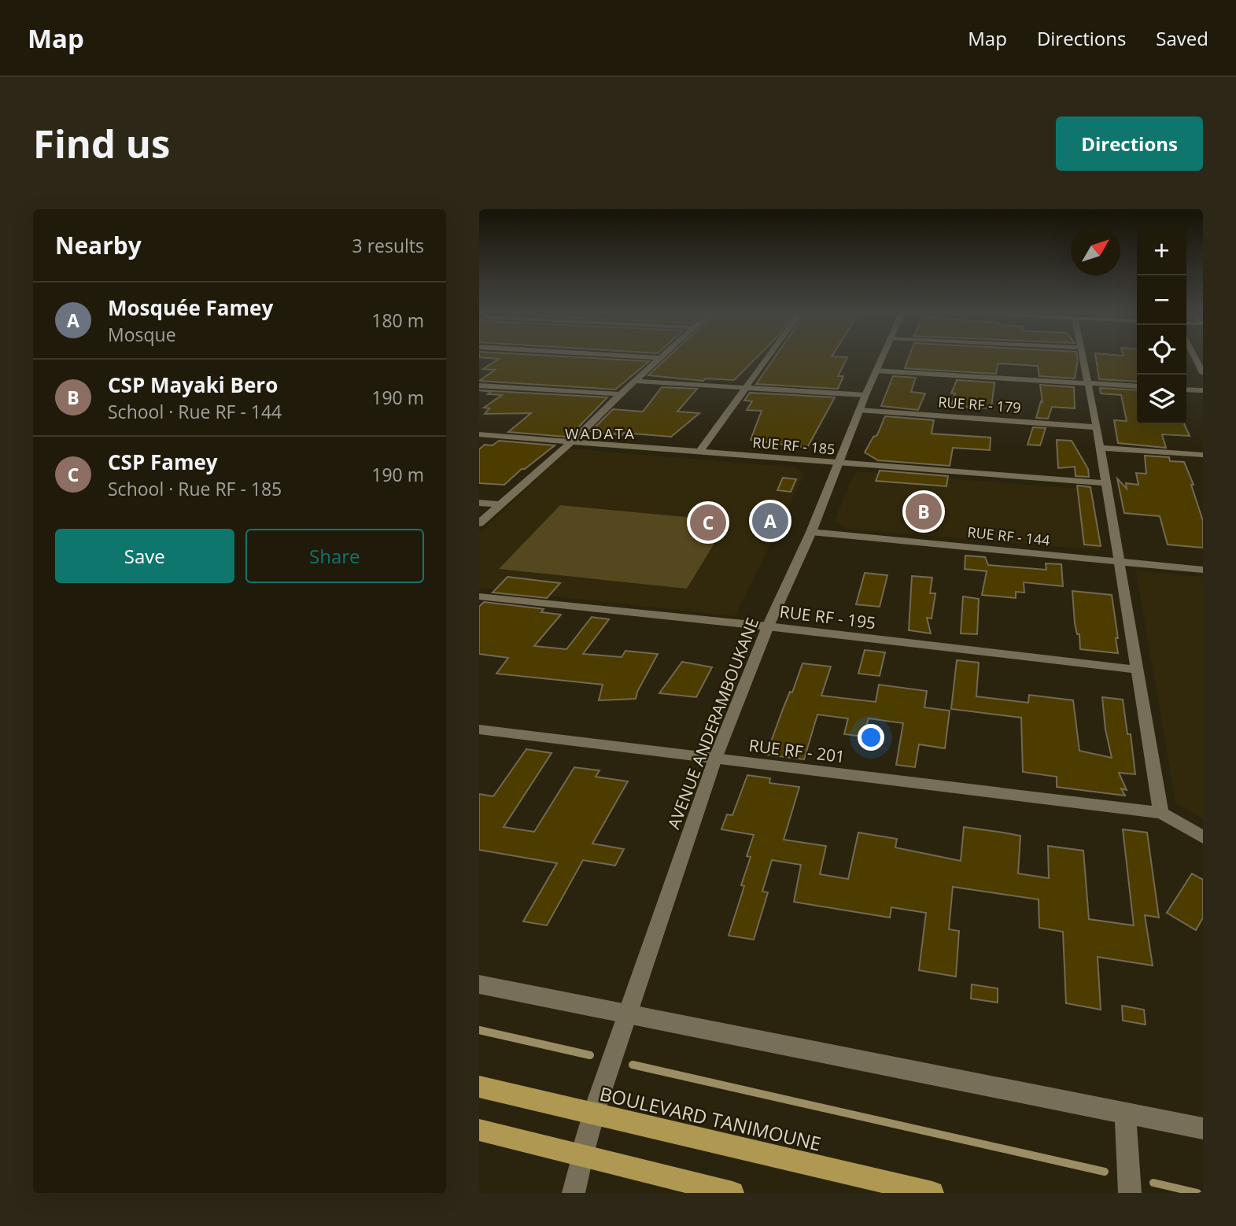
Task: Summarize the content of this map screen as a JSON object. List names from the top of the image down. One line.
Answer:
{"streets":{"main road":["BOULEVARD TANIMOUNE"],"street":["RUE RF - 179","RUE RF - 185","RUE RF - 144","RUE RF - 195","AVENUE ANDERAMBOUKANE","RUE RF - 201"]},"crossings":[["RUE RF - 179","AVENUE ANDERAMBOUKANE"],["RUE RF - 185","AVENUE ANDERAMBOUKANE"],["RUE RF - 144","AVENUE ANDERAMBOUKANE"],["RUE RF - 195","AVENUE ANDERAMBOUKANE"],["AVENUE ANDERAMBOUKANE","RUE RF - 201"],["AVENUE ANDERAMBOUKANE","BOULEVARD TANIMOUNE"]],"districts":["WADATA"],"north":"top right","page":{"header":"Map","nav":["Map","Directions","Saved"],"buttons":["Directions",["Save","Share"]],"title":"Find us","heading":["Nearby","3 results"],"map_buttons":["+","−"],"list":[{"mark":"A","name":"Mosquée Famey","note":"Mosque","value":"180 m"},{"mark":"B","name":"CSP Mayaki Bero","note":"School · Rue RF - 144","value":"190 m"},{"mark":"C","name":"CSP Famey","note":"School · Rue RF - 185","value":"190 m"}],"pins":["B","A","C"]}}
